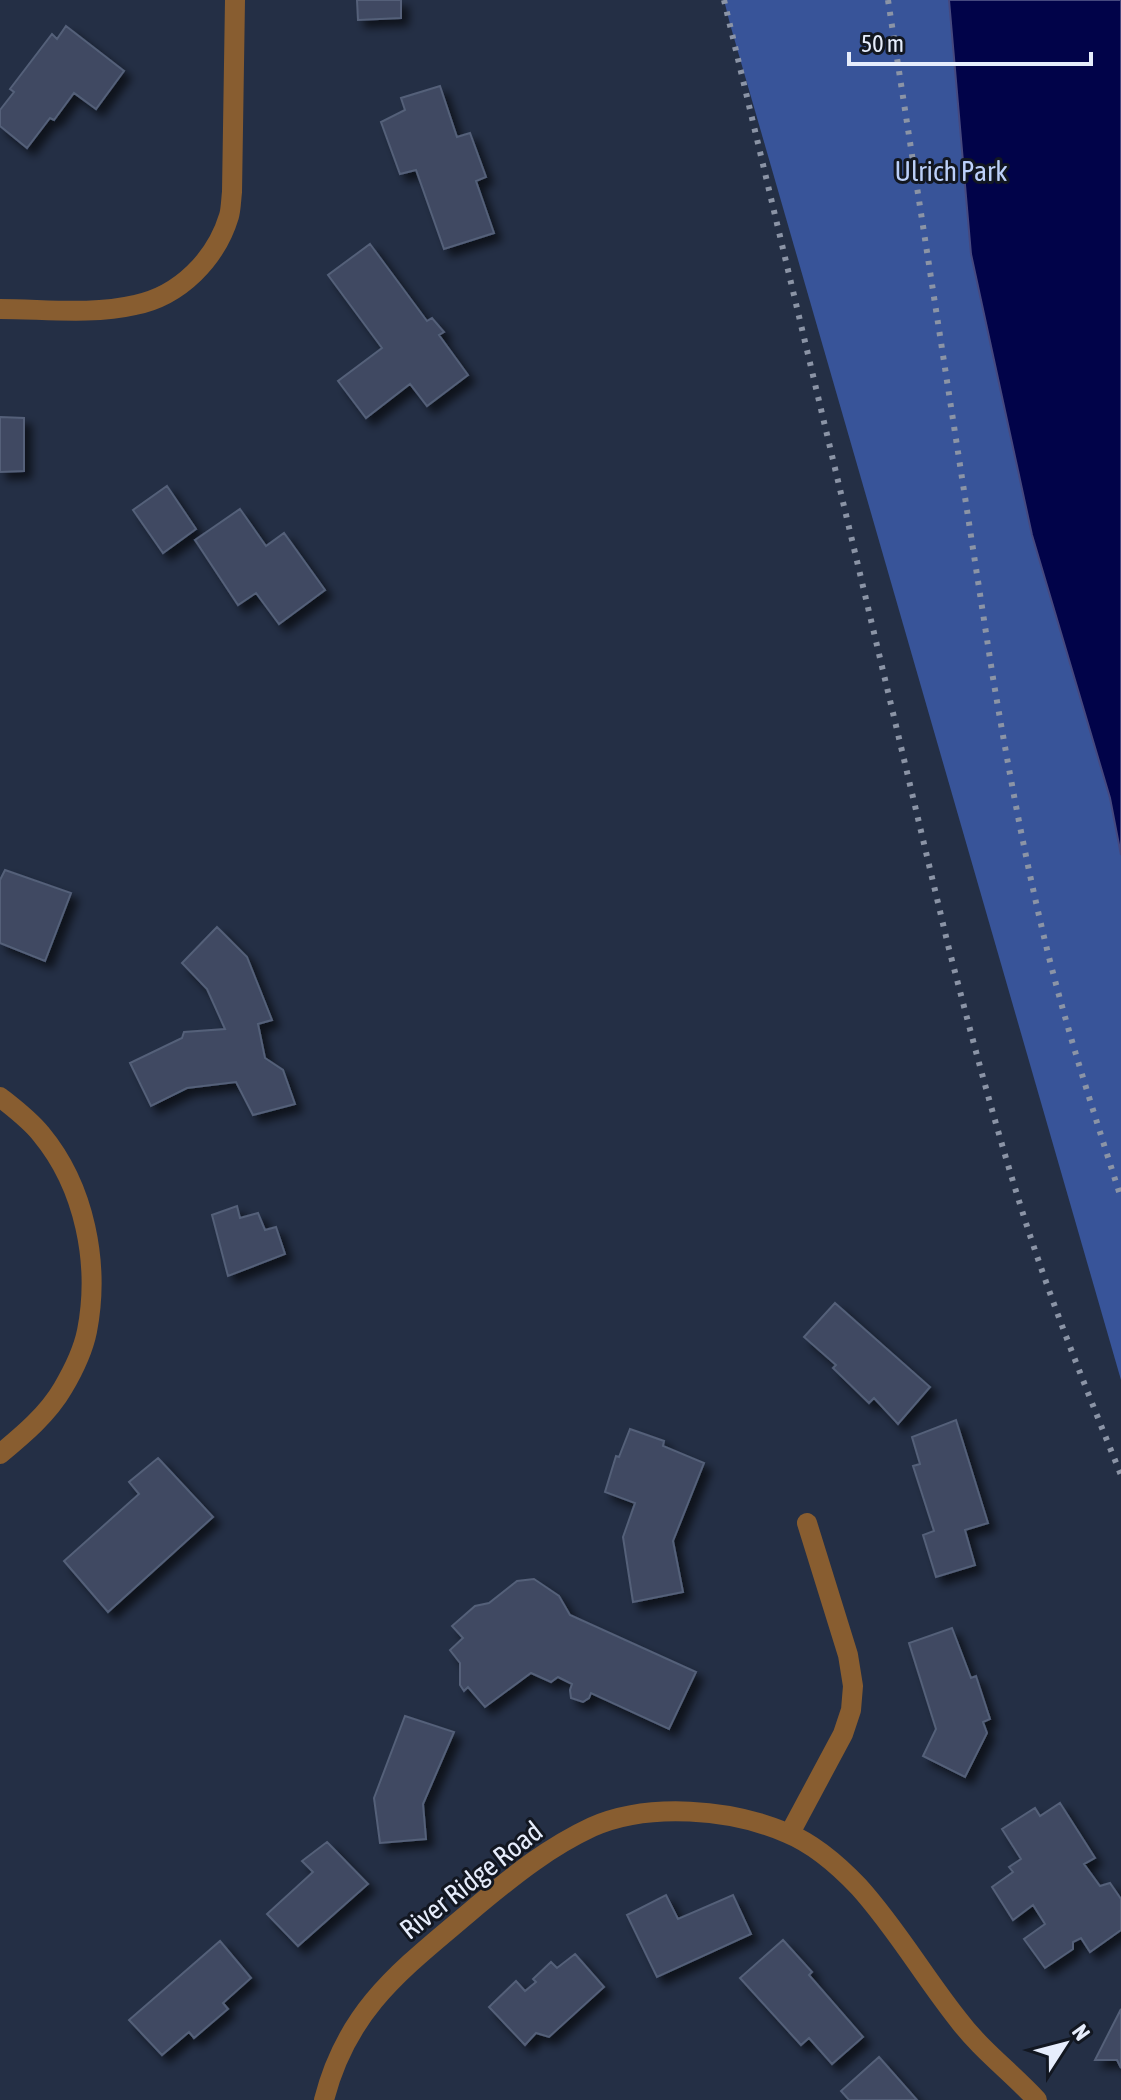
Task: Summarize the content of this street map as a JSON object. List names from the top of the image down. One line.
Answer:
{"streets":{"street":["River Ridge Road"]},"parks":["Ulrich Park"],"scale_bar":"50 m","north":"top right"}
